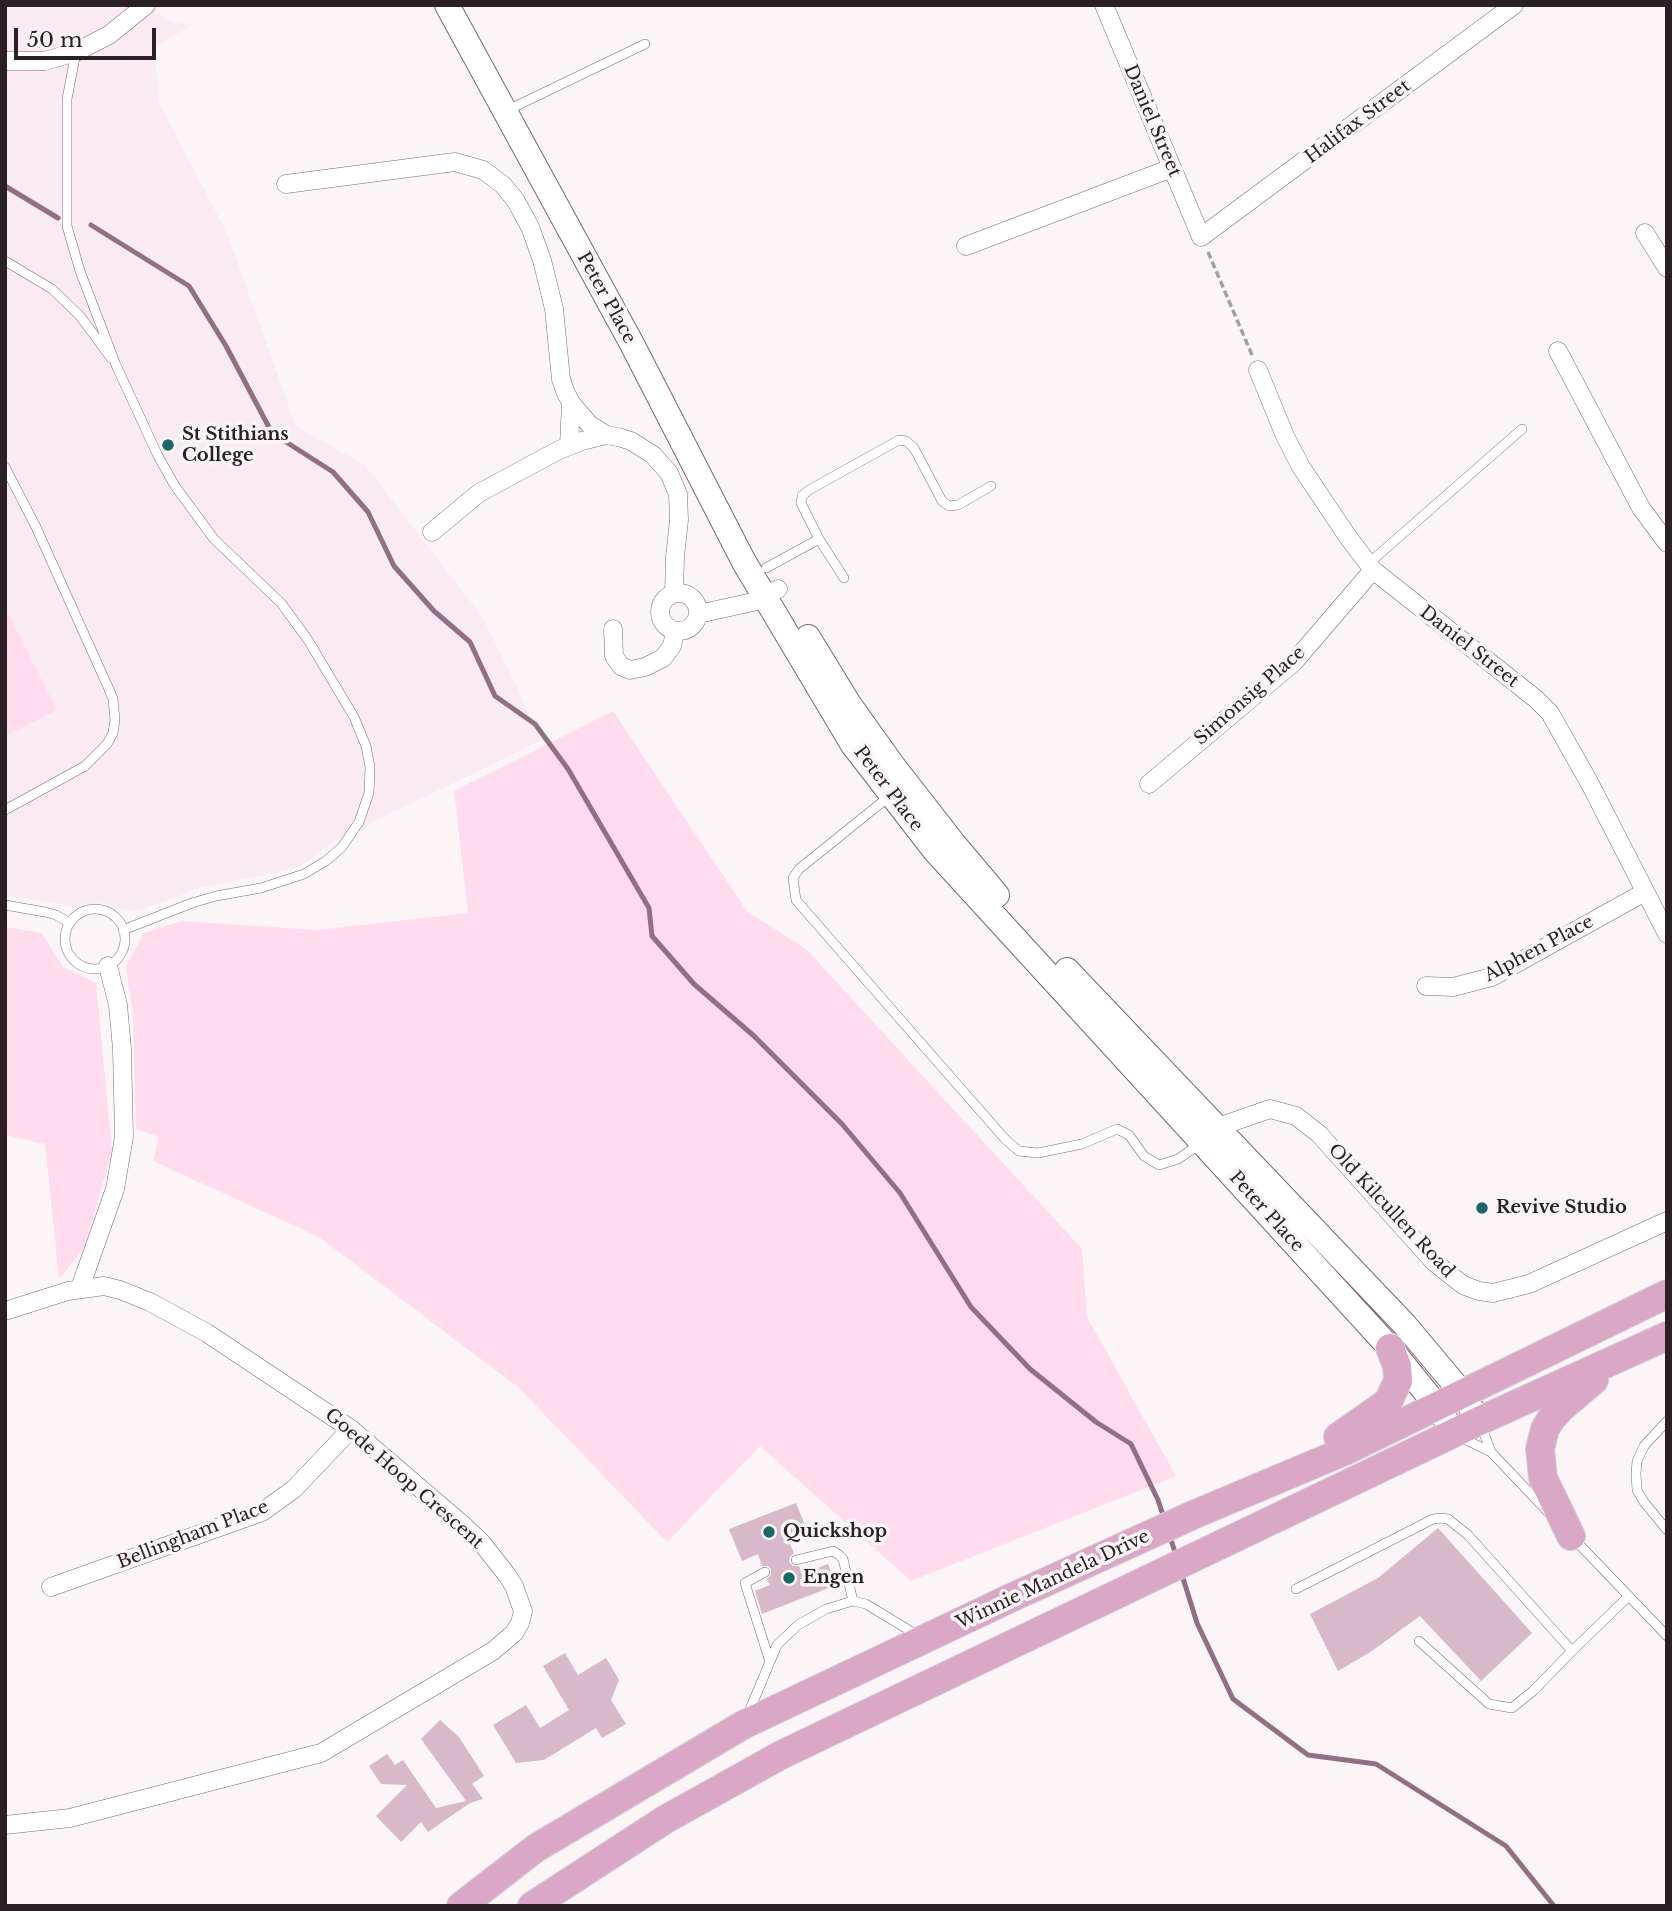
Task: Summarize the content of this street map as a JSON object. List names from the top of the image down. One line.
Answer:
{"streets":{"main road":["Peter Place","Winnie Mandela Drive"],"street":["Daniel Street","Halifax Street","Simonsig Place","Alphen Place","Old Kilcullen Road","Goede Hoop Crescent","Bellingham Place"]},"crossings":[["Daniel Street","Halifax Street"],["Daniel Street","Simonsig Place"],["Daniel Street","Alphen Place"],["Peter Place","Old Kilcullen Road"],["Peter Place","Winnie Mandela Drive"],["Goede Hoop Crescent","Bellingham Place"]],"places":["St Stithians College","Revive Studio","Quickshop","Engen"],"scale_bar":"50 m"}
